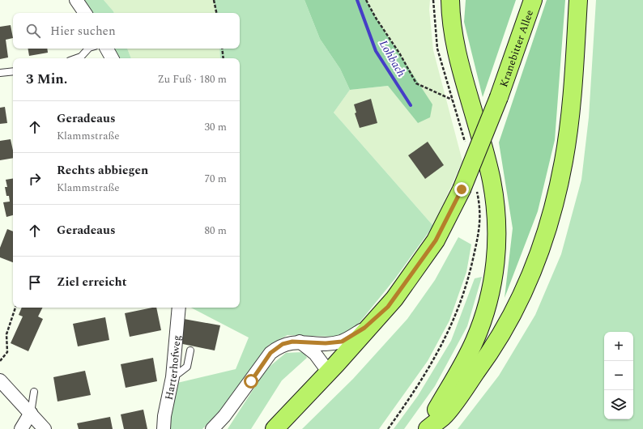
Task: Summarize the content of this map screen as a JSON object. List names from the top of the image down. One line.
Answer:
{"streets":{"main road":["Kranebitter Allee"],"street":["Harterhofweg"]},"water":["Lohbach"],"page":{"search":"Hier suchen","heading":["3 Min.","Zu Fuß · 180 m"],"list":[["Geradeaus","Klammstraße","30 m"],["Rechts abbiegen","Klammstraße","70 m"],["Geradeaus","80 m"],"Ziel erreicht"],"map_buttons":["+","−"]}}
